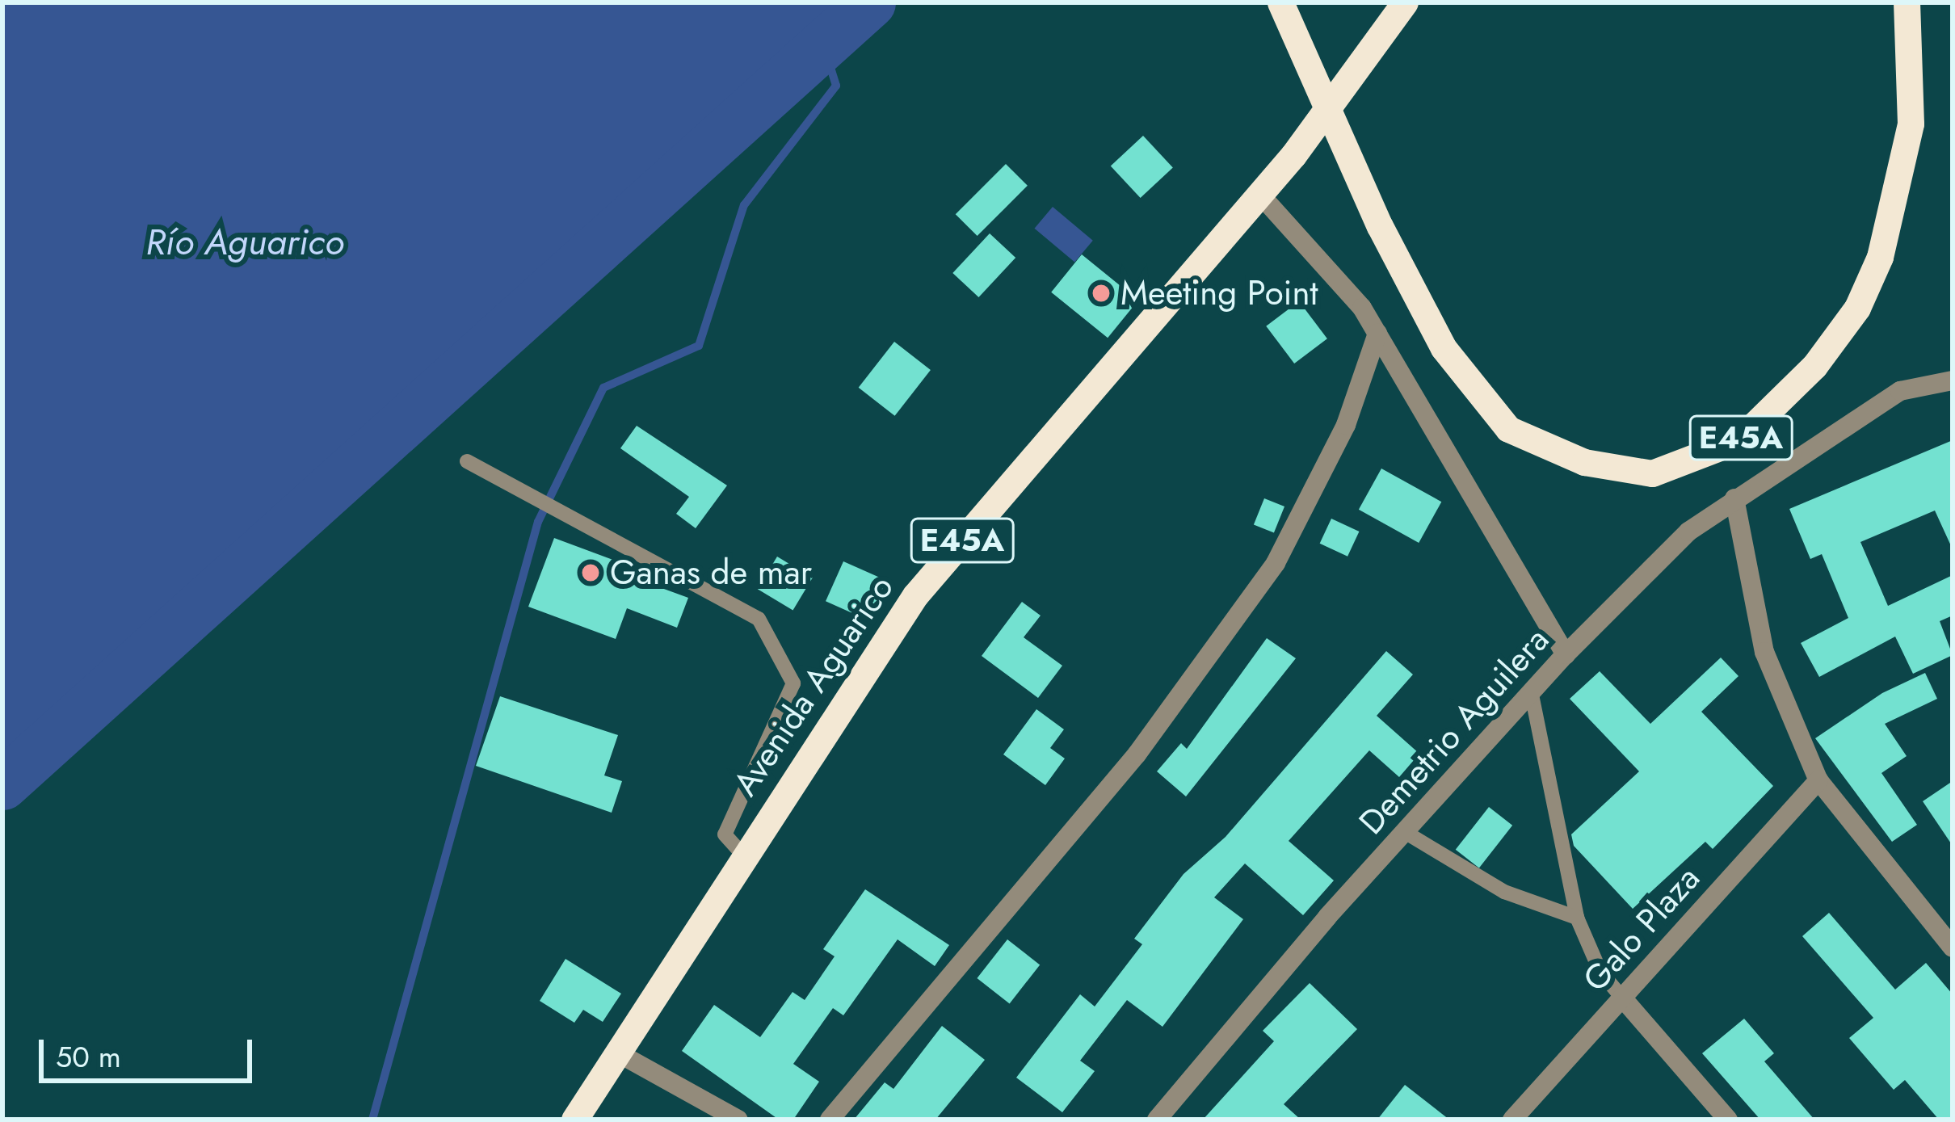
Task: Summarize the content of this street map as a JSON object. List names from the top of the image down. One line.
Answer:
{"streets":{"highway":["E45A","Avenida Aguarico"],"street":["Demetrio Aguilera","Galo Plaza"]},"water":["Río Aguarico"],"places":["Meeting Point","Ganas de mar"],"scale_bar":"50 m"}
